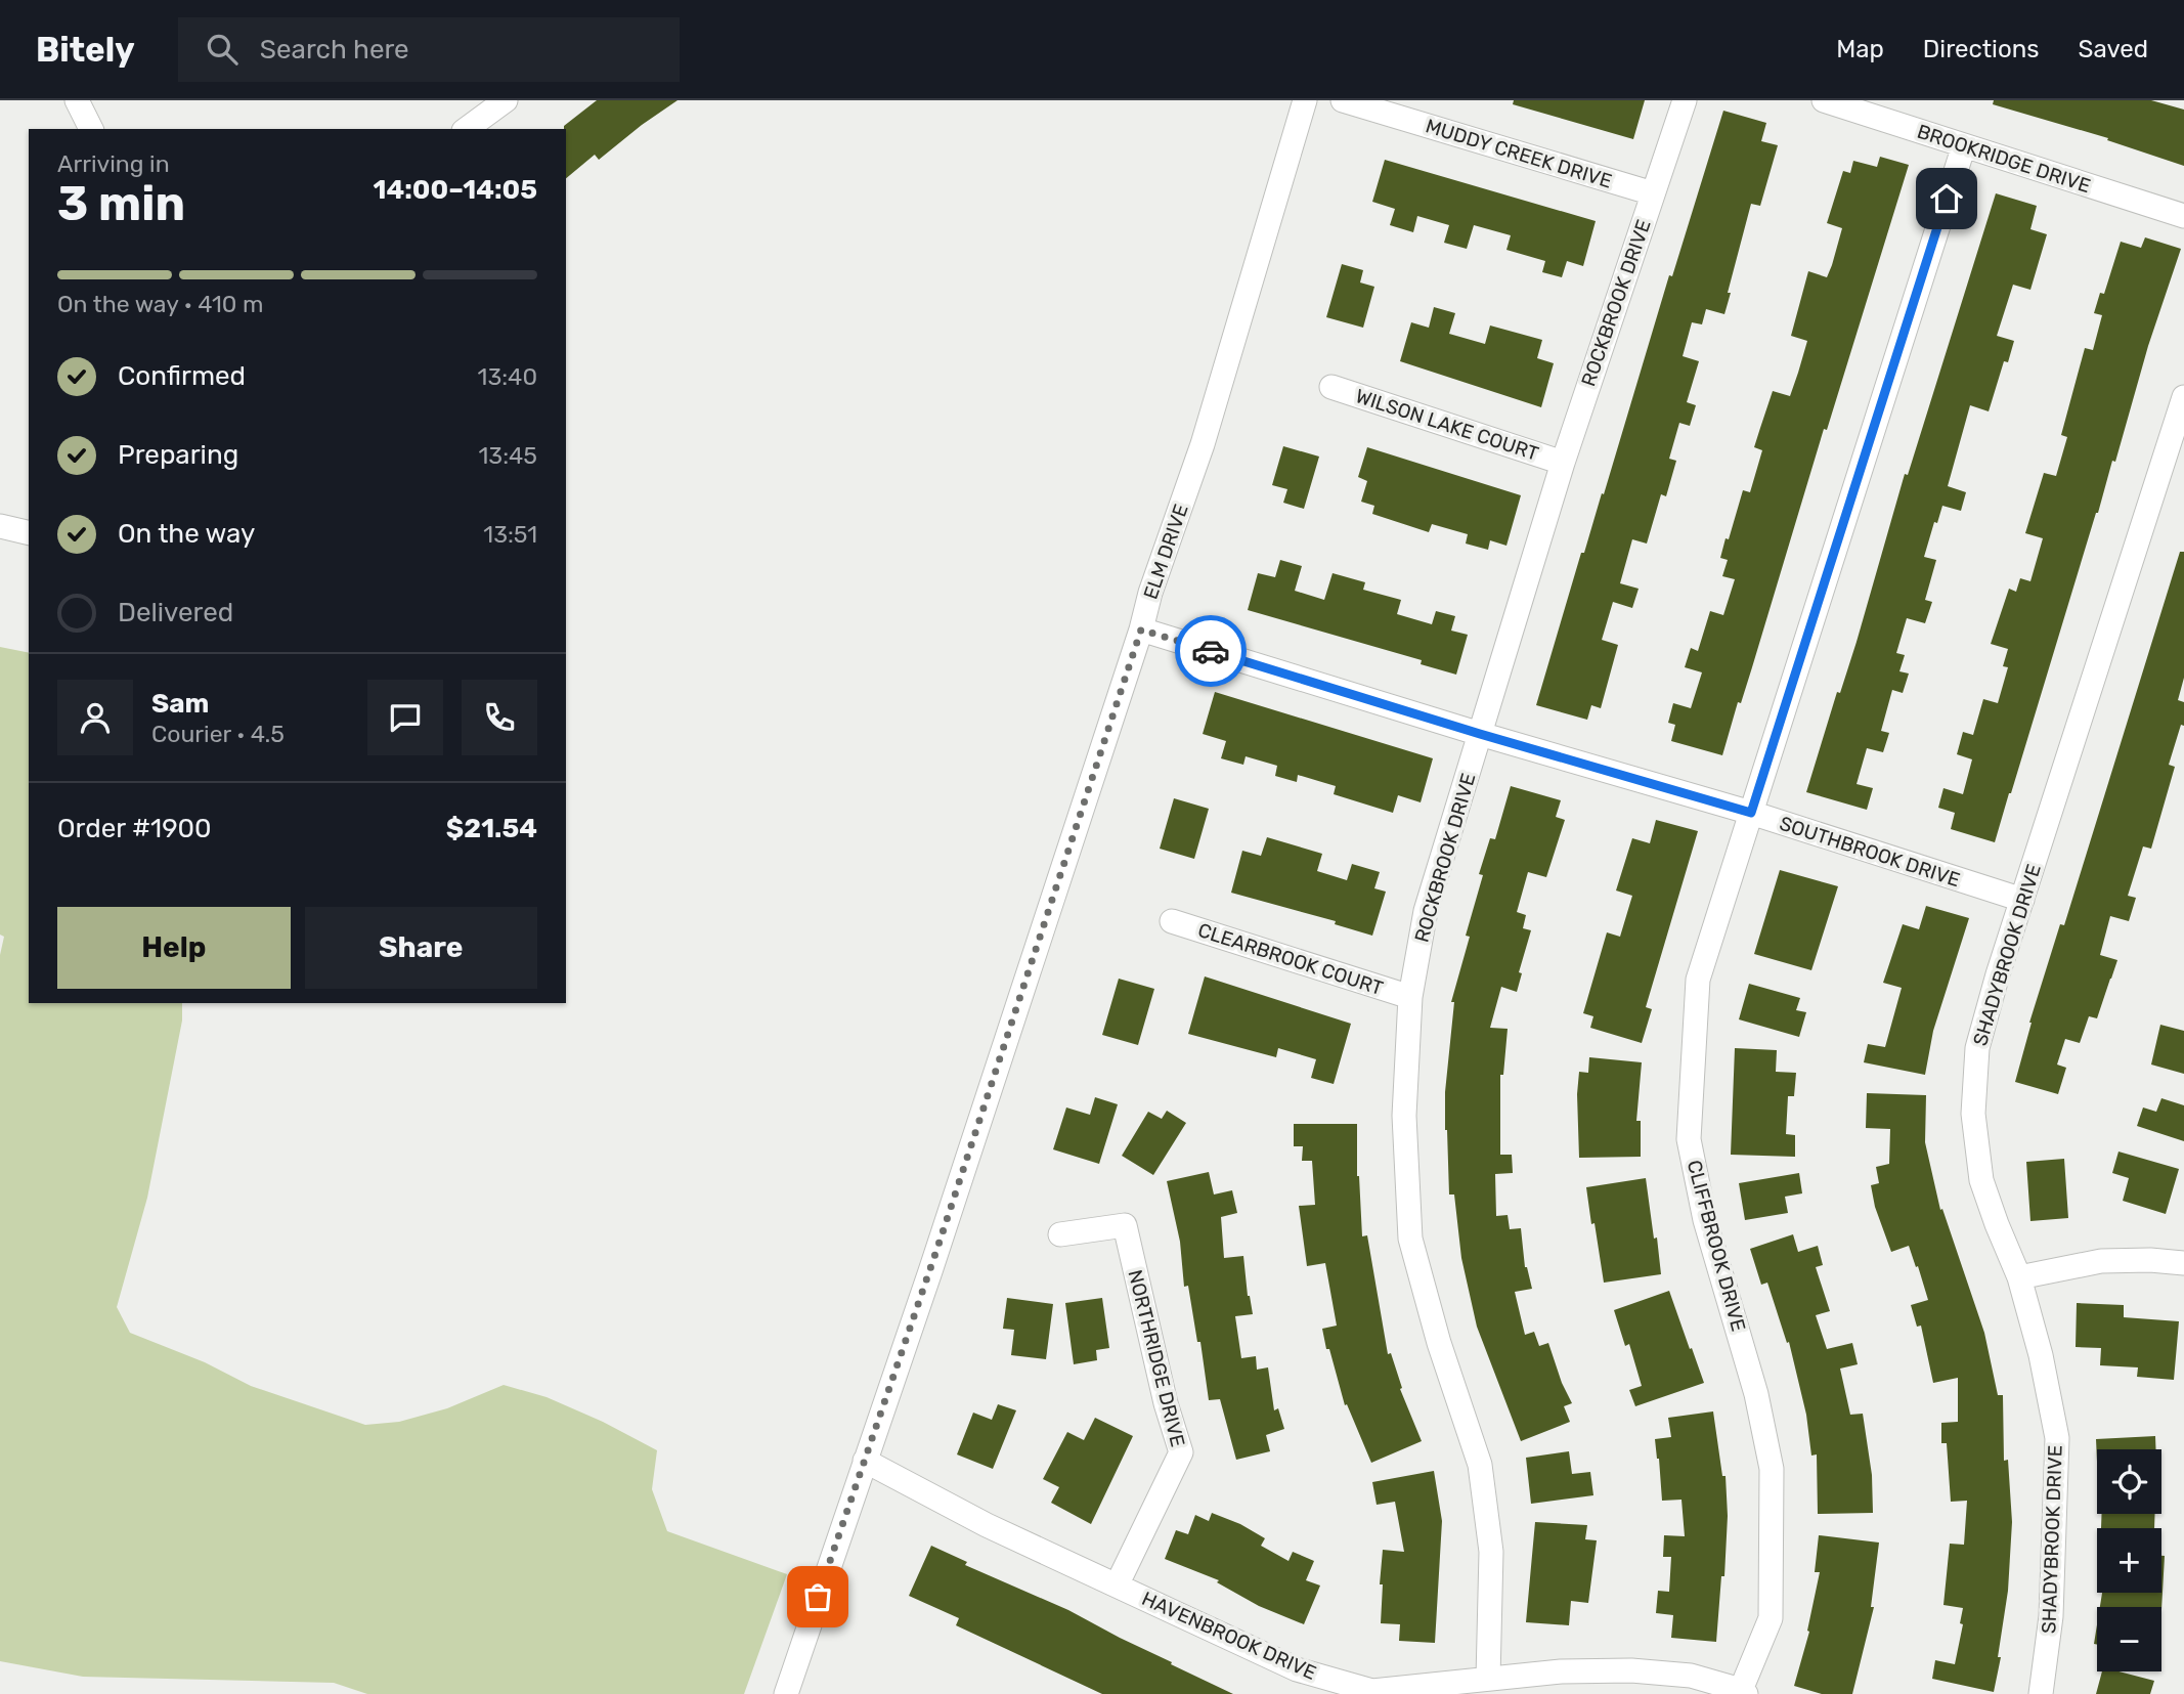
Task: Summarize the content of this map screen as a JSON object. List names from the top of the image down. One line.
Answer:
{"streets":{"street":["MUDDY CREEK DRIVE","BROOKRIDGE DRIVE","ROCKBROOK DRIVE","WILSON LAKE COURT","ELM DRIVE","SOUTHBROOK DRIVE","SHADYBROOK DRIVE","CLEARBROOK COURT","CLIFFBROOK DRIVE","NORTHRIDGE DRIVE","HAVENBROOK DRIVE"]},"crossings":[["MUDDY CREEK DRIVE","ROCKBROOK DRIVE"],["BROOKRIDGE DRIVE","CLIFFBROOK DRIVE"],["ROCKBROOK DRIVE","WILSON LAKE COURT"],["ROCKBROOK DRIVE","SOUTHBROOK DRIVE"],["ROCKBROOK DRIVE","CLEARBROOK COURT"],["ROCKBROOK DRIVE","HAVENBROOK DRIVE"],["ELM DRIVE","SOUTHBROOK DRIVE"],["ELM DRIVE","HAVENBROOK DRIVE"],["SOUTHBROOK DRIVE","SHADYBROOK DRIVE"],["SOUTHBROOK DRIVE","CLIFFBROOK DRIVE"],["CLIFFBROOK DRIVE","HAVENBROOK DRIVE"],["NORTHRIDGE DRIVE","HAVENBROOK DRIVE"]],"page":{"header":"Bitely","search":"Search here","nav":["Map","Directions","Saved"],"heading":["3 min","Arriving in","14:00–14:05"],"panel":["Sam","Courier · 4.5","Order #1900","$21.54"],"bar":"On the way · 410 m","list":[["Confirmed","13:40"],["Preparing","13:45"],["On the way","13:51"],"Delivered"],"buttons":["Help","Share"],"map_buttons":["+","−"]}}
